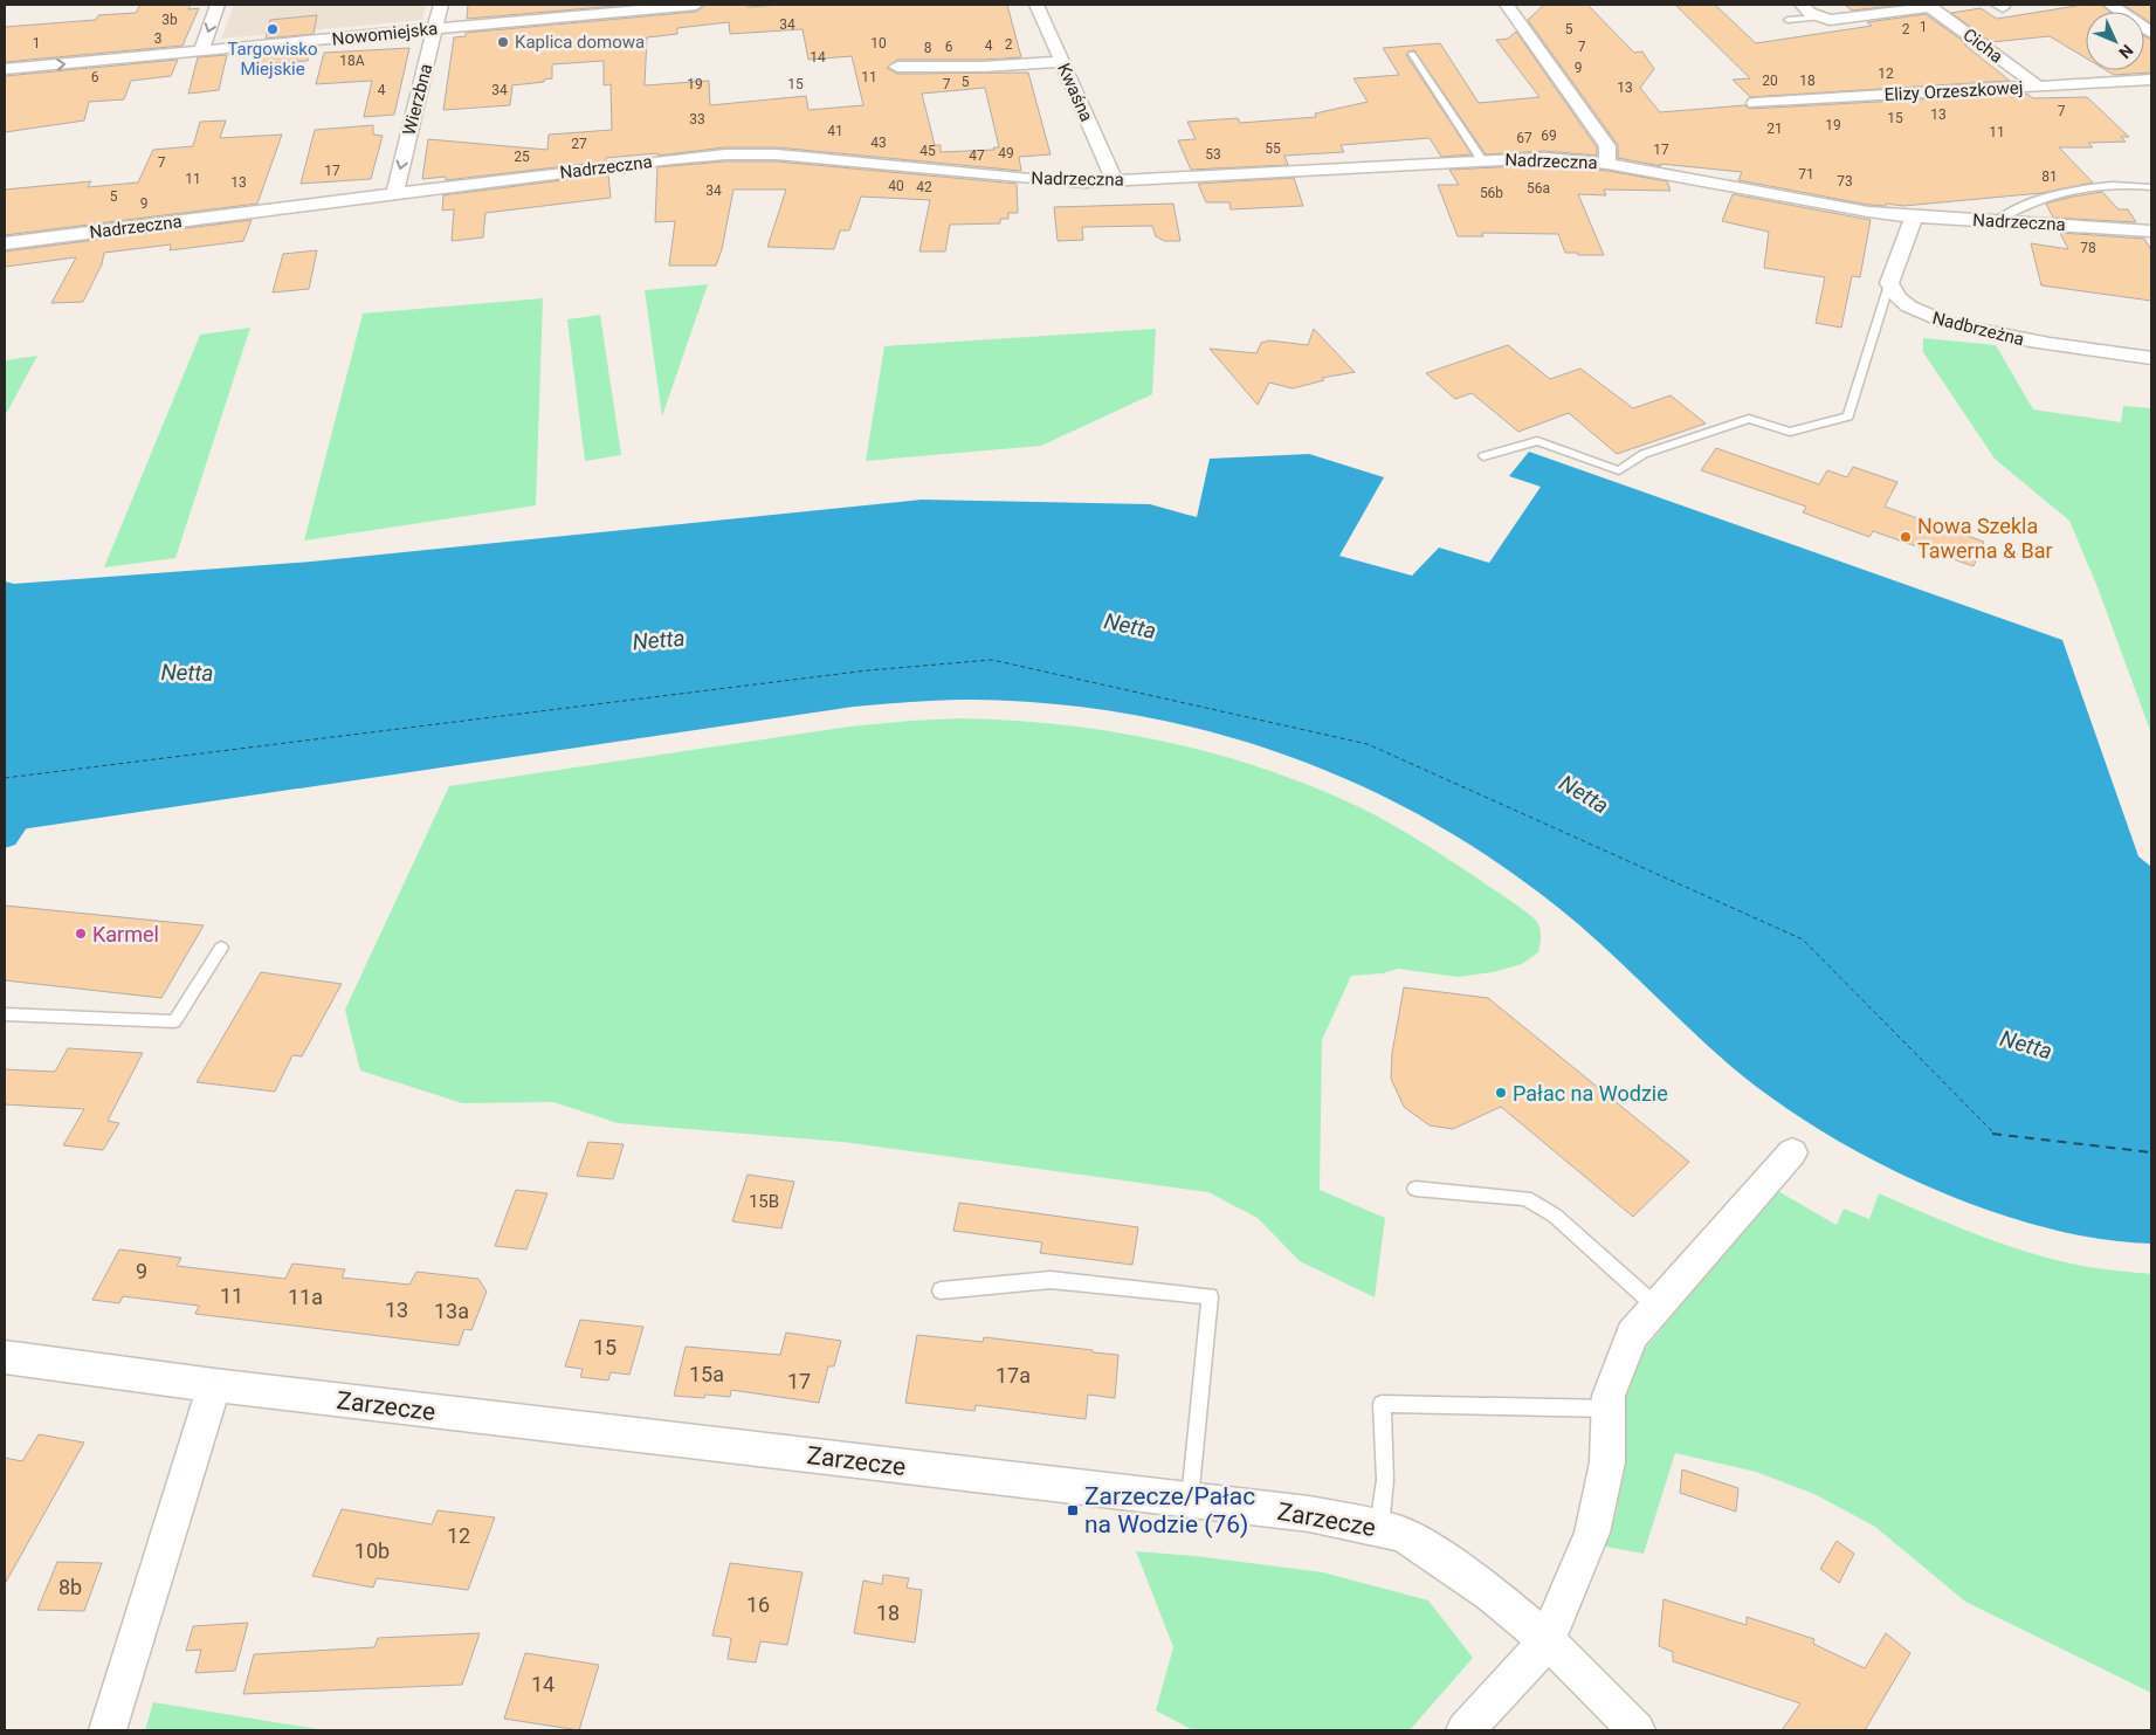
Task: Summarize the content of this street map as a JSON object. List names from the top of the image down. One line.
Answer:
{"streets":{"street":["Nowomiejska","Cicha","Elizy Orzeszkowej","Kwaśna","Wierzbna","Nadrzeczna","Nadbrzeżna","Zarzecze"]},"crossings":[["Nowomiejska","Wierzbna"],["Cicha","Elizy Orzeszkowej"],["Kwaśna","Nadrzeczna"],["Wierzbna","Nadrzeczna"]],"one_way":["Wierzbna"],"water":["Netta"],"places":{"other":["Targowisko Miejskie","Kaplica domowa","Nowa Szekla Tawerna & Bar","Karmel","Pałac na Wodzie"],"transit":["Zarzecze/Pałac na Wodzie (76)"]},"house_numbers":["3b","34","1","5","2","3","1","10","2","4","6","7","8","14","18A","9","12","6","11","20","18","5","19","15","7","13","4","34","7","13","15","33","19","21","41","11","69","67","43","27","55","17","45","49","53","47","25","7","17","71","81","11","73","13","40","42","56a","34","56b","5","9","78","15B","9","11","11a","13","13a","15","15a","17a","17","12","10b","8b","16","18","14"],"north":"bottom right"}
